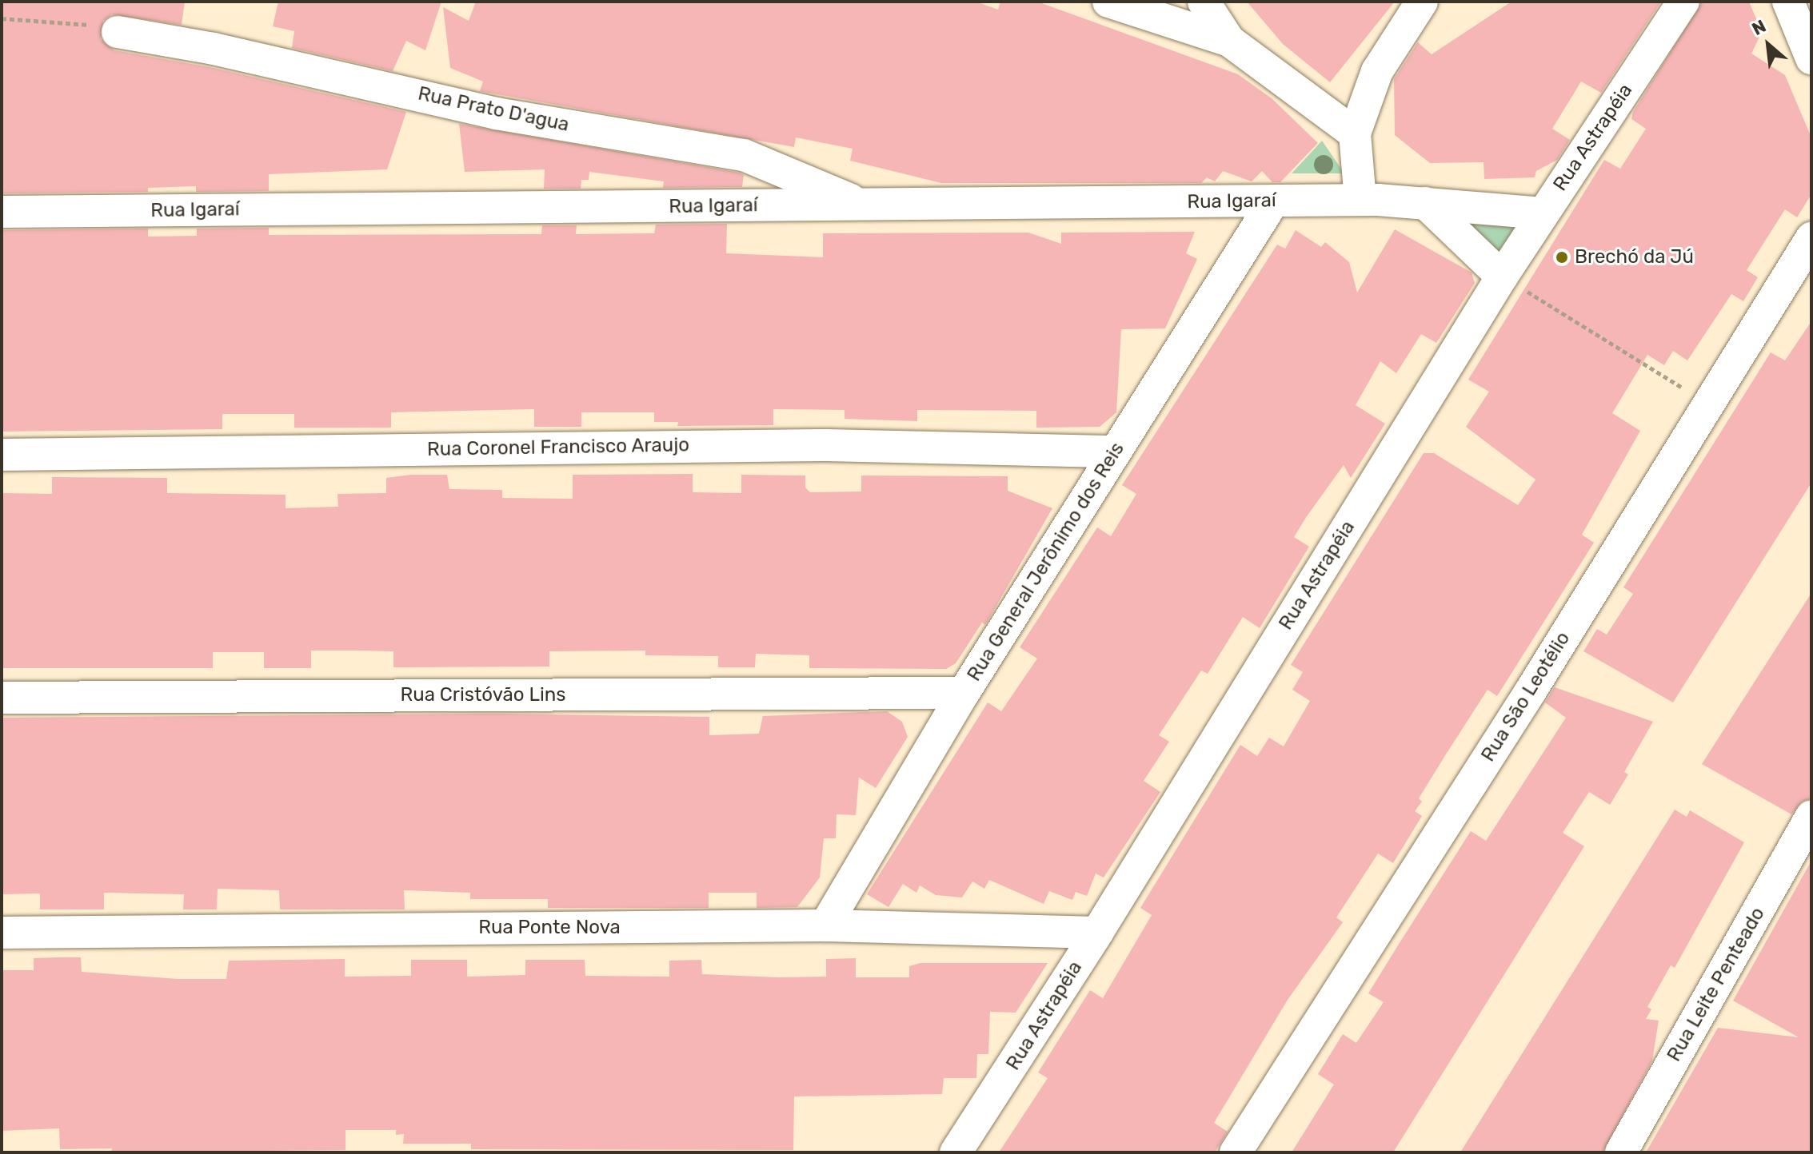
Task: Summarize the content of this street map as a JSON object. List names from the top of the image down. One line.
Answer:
{"streets":{"street":["Rua Prato D'agua","Rua Astrapéia","Rua Igaraí","Rua Coronel Francisco Araujo","Rua General Jerônimo dos Reis","Rua Cristóvão Lins","Rua São Leotélio","Rua Ponte Nova","Rua Leite Penteado"]},"crossings":[["Rua Prato D'agua","Rua Igaraí"],["Rua Astrapéia","Rua Igaraí"],["Rua Astrapéia","Rua Ponte Nova"],["Rua Igaraí","Rua General Jerônimo dos Reis"],["Rua Coronel Francisco Araujo","Rua General Jerônimo dos Reis"],["Rua General Jerônimo dos Reis","Rua Cristóvão Lins"],["Rua General Jerônimo dos Reis","Rua Ponte Nova"]],"places":["Brechó da Jú"],"north":"top left"}
